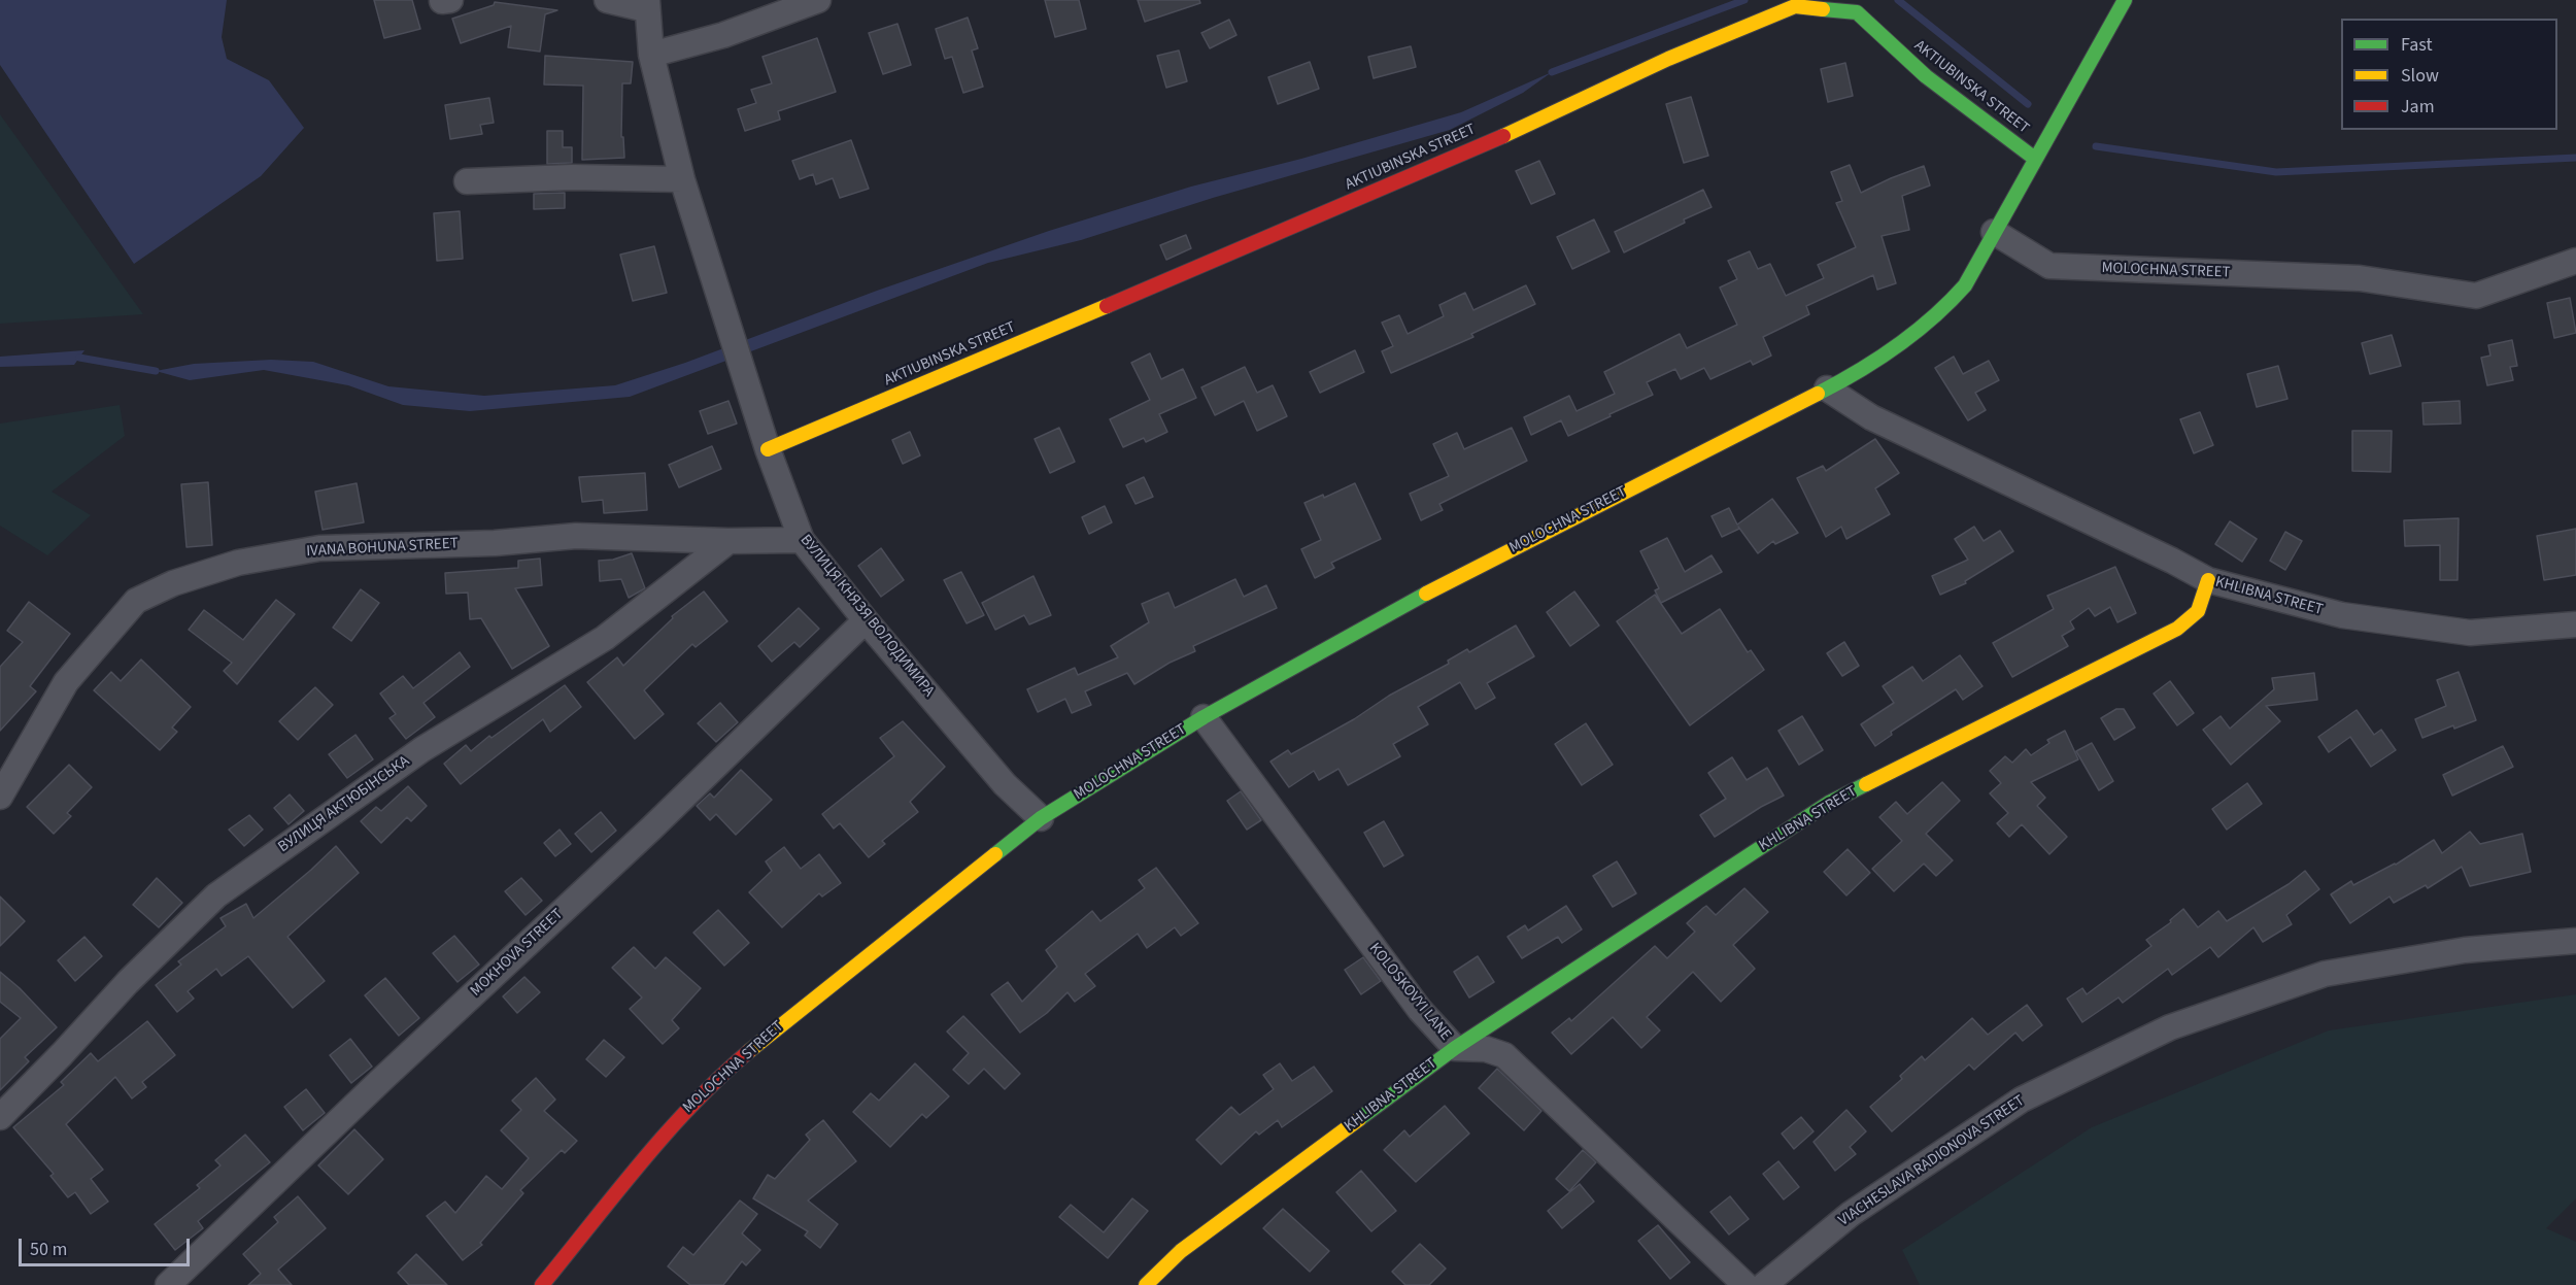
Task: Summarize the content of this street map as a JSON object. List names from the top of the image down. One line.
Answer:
{"streets":{"street":["AKTIUBINSKA STREET","MOLOCHNA STREET","IVANA BOHUNA STREET","KHLIBNA STREET","ВУЛИЦЯ КНЯЗЯ ВОЛОДИМИРА","ВУЛИЦЯ АКТЮБІНСЬКА","MOKHOVA STREET","KOLOSKOVYI LANE","VIACHESLAVA RADIONOVA STREET"]},"crossings":[["AKTIUBINSKA STREET","ВУЛИЦЯ КНЯЗЯ ВОЛОДИМИРА"],["MOLOCHNA STREET","ВУЛИЦЯ КНЯЗЯ ВОЛОДИМИРА"],["MOLOCHNA STREET","KOLOSKOVYI LANE"],["IVANA BOHUNA STREET","ВУЛИЦЯ КНЯЗЯ ВОЛОДИМИРА"],["IVANA BOHUNA STREET","ВУЛИЦЯ АКТЮБІНСЬКА"],["KHLIBNA STREET","KOLOSKOVYI LANE"],["ВУЛИЦЯ КНЯЗЯ ВОЛОДИМИРА","MOKHOVA STREET"]],"legend":["Fast","Slow","Jam"],"scale_bar":"50 m"}
